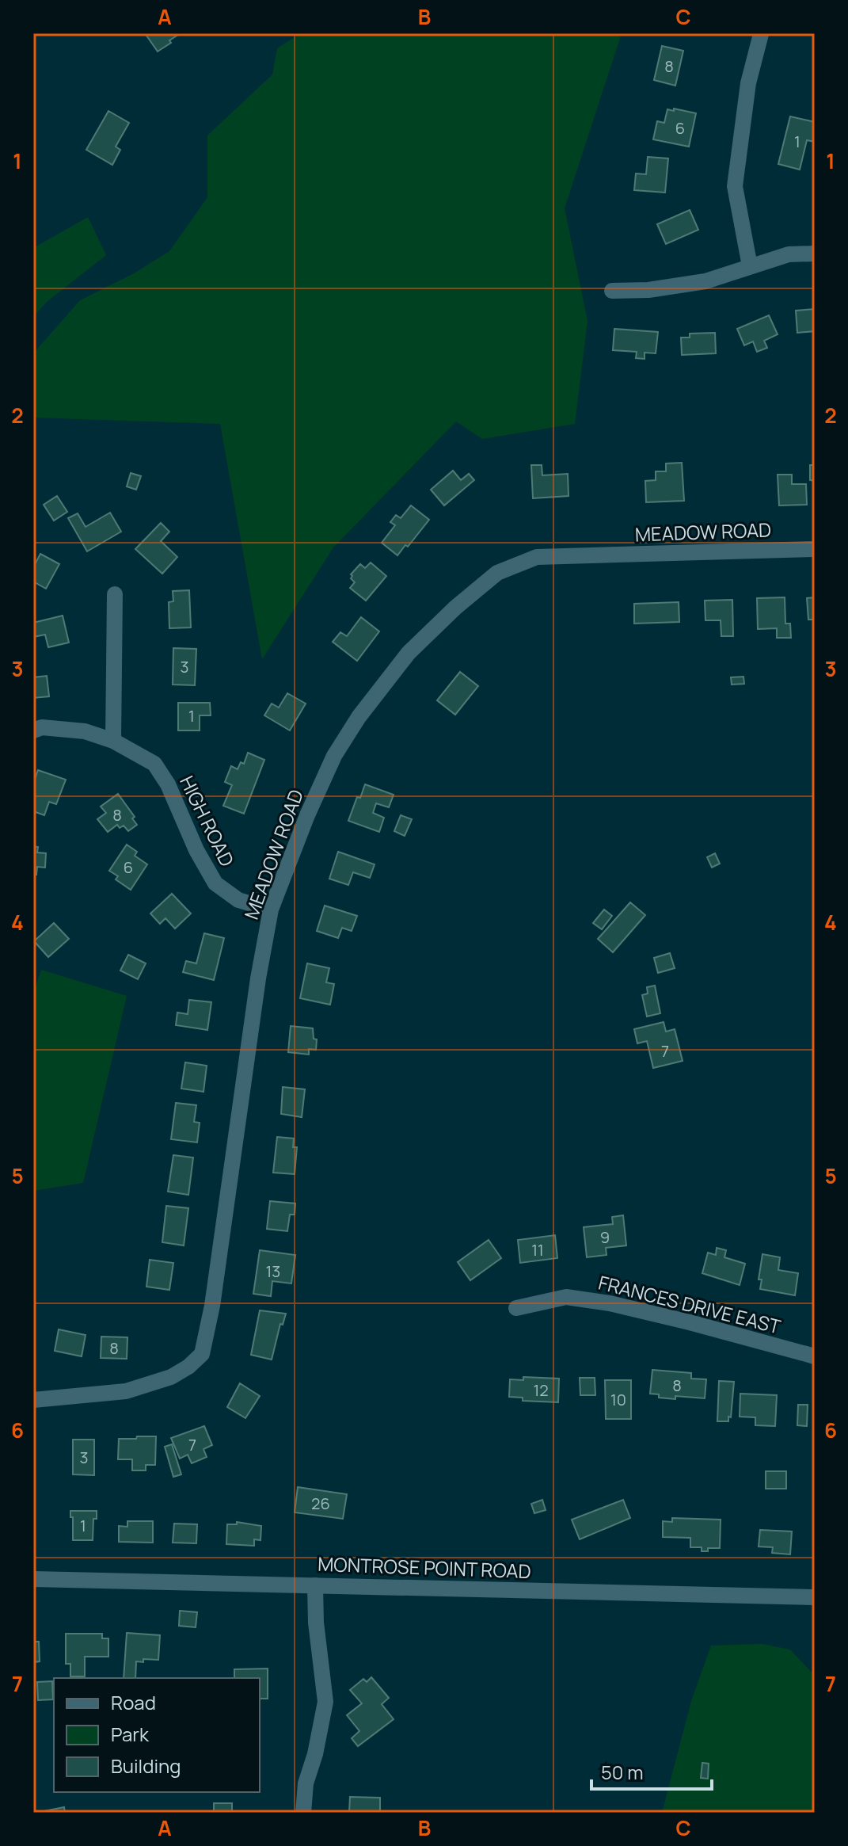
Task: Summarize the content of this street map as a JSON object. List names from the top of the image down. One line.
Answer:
{"streets":{"street":["MEADOW ROAD","HIGH ROAD","FRANCES DRIVE EAST","MONTROSE POINT ROAD"]},"crossings":[["MEADOW ROAD","HIGH ROAD"]],"house_numbers":["8","6","1","3","1","8","6","7","9","11","13","8","8","12","10","7","3","26","1"],"legend":["Road","Park","Building"],"scale_bar":"50 m","grid":{"columns":["A","B","C"],"rows":["1","2","3","4","5","6","7"]}}
